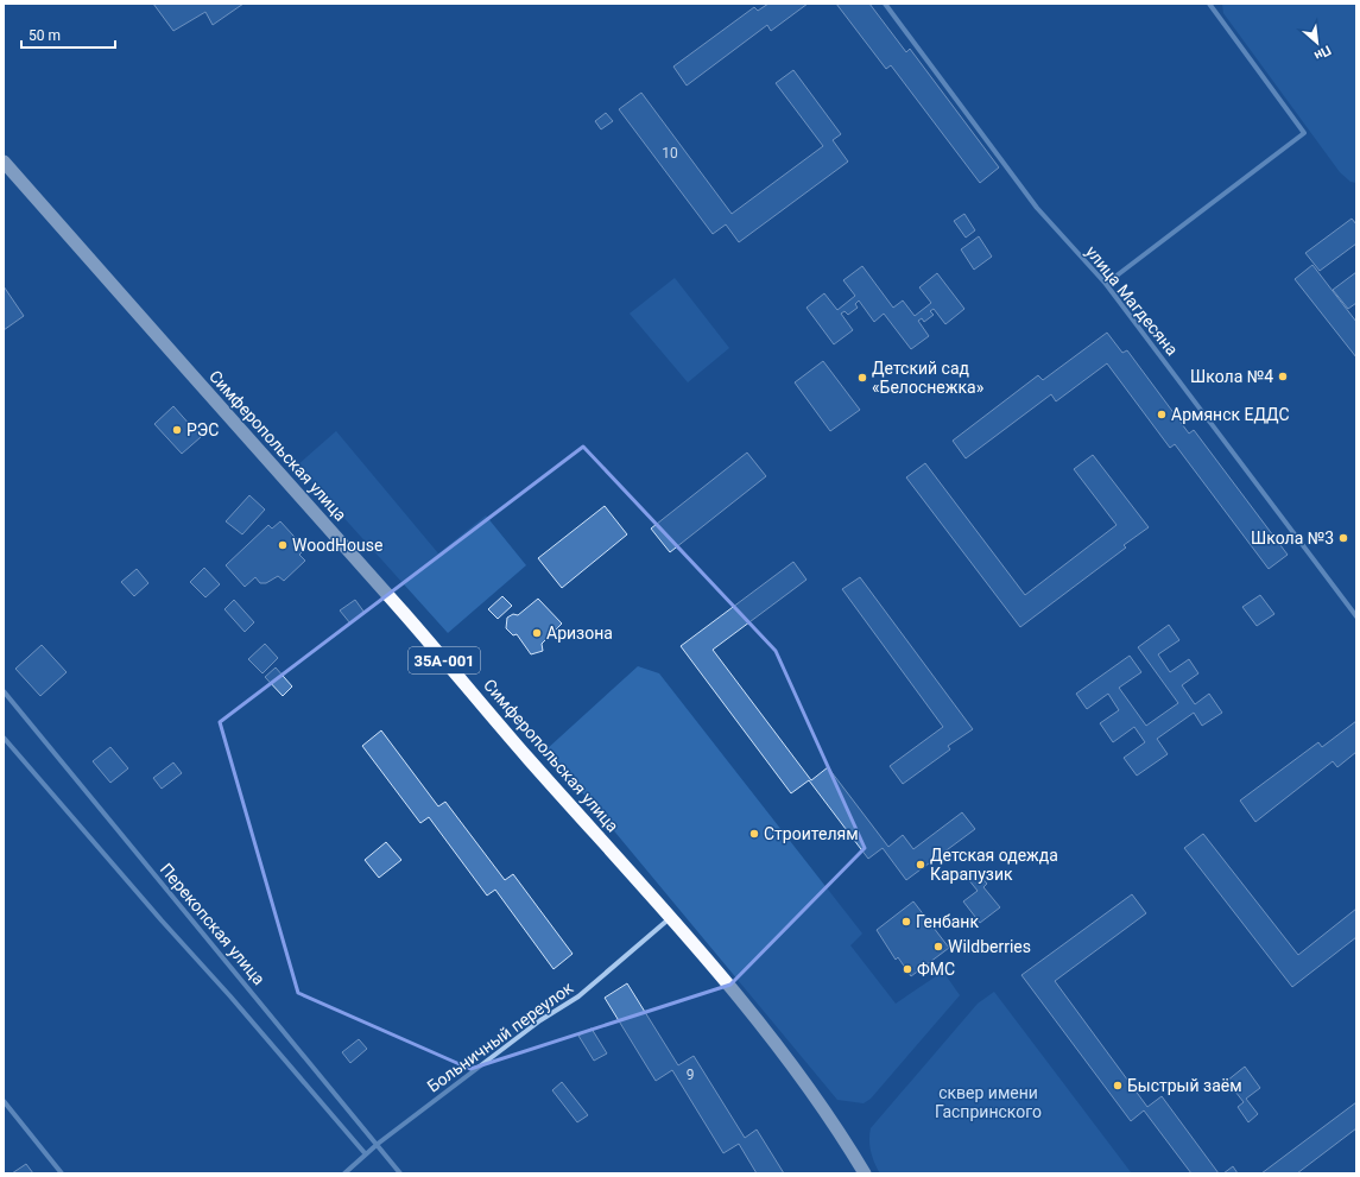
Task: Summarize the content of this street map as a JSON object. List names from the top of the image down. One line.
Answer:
{"streets":{"highway":["Симферопольская улица","35А-001"],"street":["улица Магдесяна","Перекопская улица","Больничный переулок"]},"crossings":[["Симферопольская улица","Больничный переулок"],["Перекопская улица","Больничный переулок"]],"parks":["сквер имени Гаспринского"],"places":["Школа №4","Детский сад «Белоснежка»","Армянск ЕДДС","РЭС","Школа №3","WoodHouse","Аризона","Строителям","Детская одежда Карапузик","Генбанк","Wildberries","ФМС","Быстрый заём"],"house_numbers":["10","9"],"scale_bar":"50 m","north":"bottom right"}
